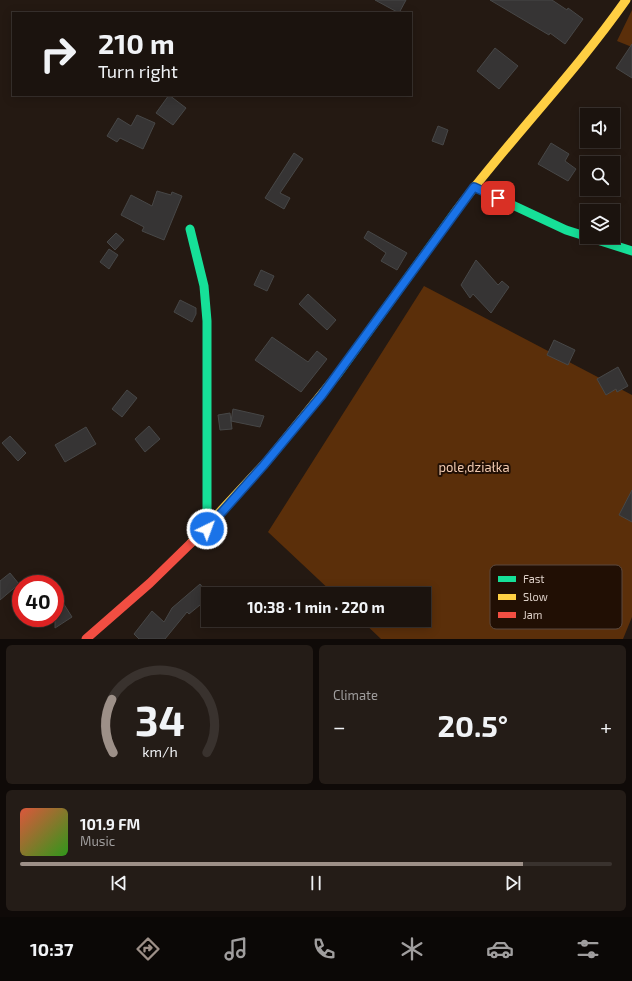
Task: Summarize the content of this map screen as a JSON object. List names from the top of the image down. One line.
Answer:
{"parks":["pole,działka"],"legend":["Fast","Slow","Jam"],"page":{"turn":["210 m","Turn right"],"limit":"40","trip":"10:38 · 1 min · 220 m","tile":"Climate","heat":["−","20.5°","+"],"song":["101.9 FM","Music"],"tabs":"10:37","gauge":["34","km/h"]}}
